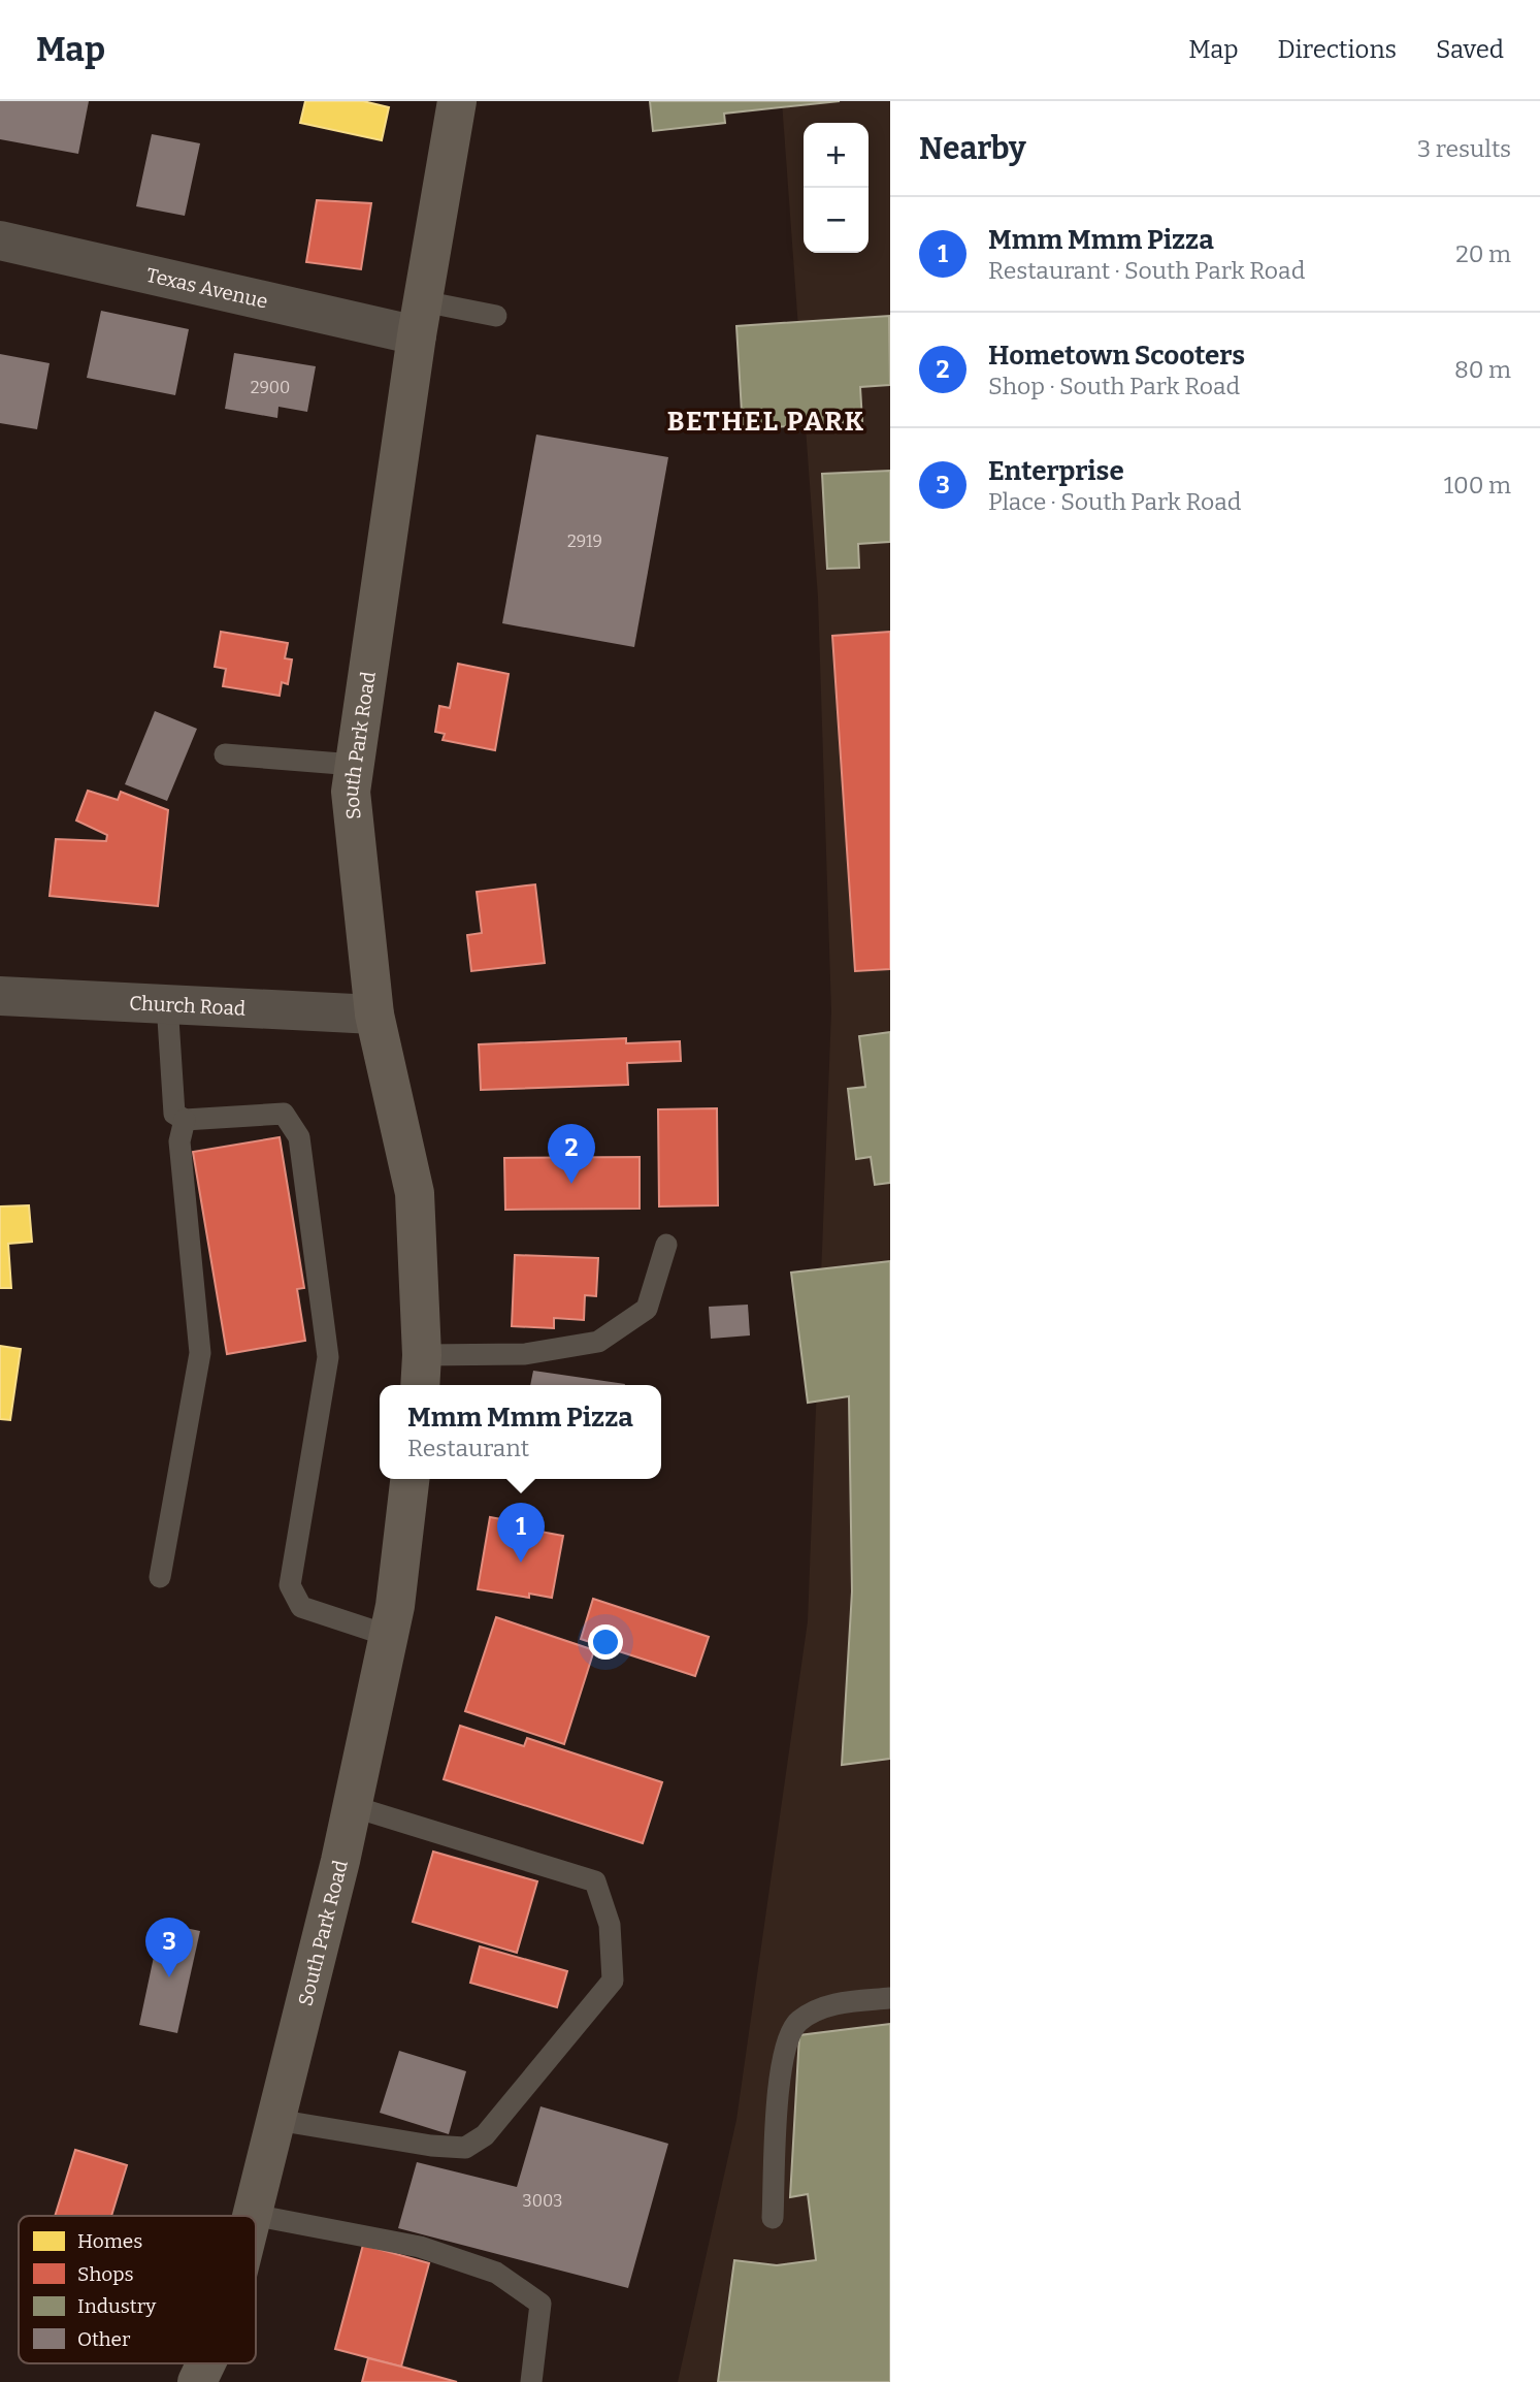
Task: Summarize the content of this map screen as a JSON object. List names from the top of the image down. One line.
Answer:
{"streets":{"main road":["South Park Road"],"street":["Texas Avenue","Church Road"]},"crossings":[["Texas Avenue","South Park Road"],["South Park Road","Church Road"]],"districts":["BETHEL PARK"],"house_numbers":["2900","2919","3003"],"legend":["Homes","Shops","Industry","Other"],"page":{"header":"Map","nav":["Map","Directions","Saved"],"heading":["Nearby","3 results"],"map_buttons":["+","−"],"list":[{"mark":"1","name":"Mmm Mmm Pizza","note":"Restaurant · South Park Road","value":"20 m"},{"mark":"2","name":"Hometown Scooters","note":"Shop · South Park Road","value":"80 m"},{"mark":"3","name":"Enterprise","note":"Place · South Park Road","value":"100 m"}],"pins":["2","1","3"],"popup":["Mmm Mmm Pizza","Restaurant"]}}
